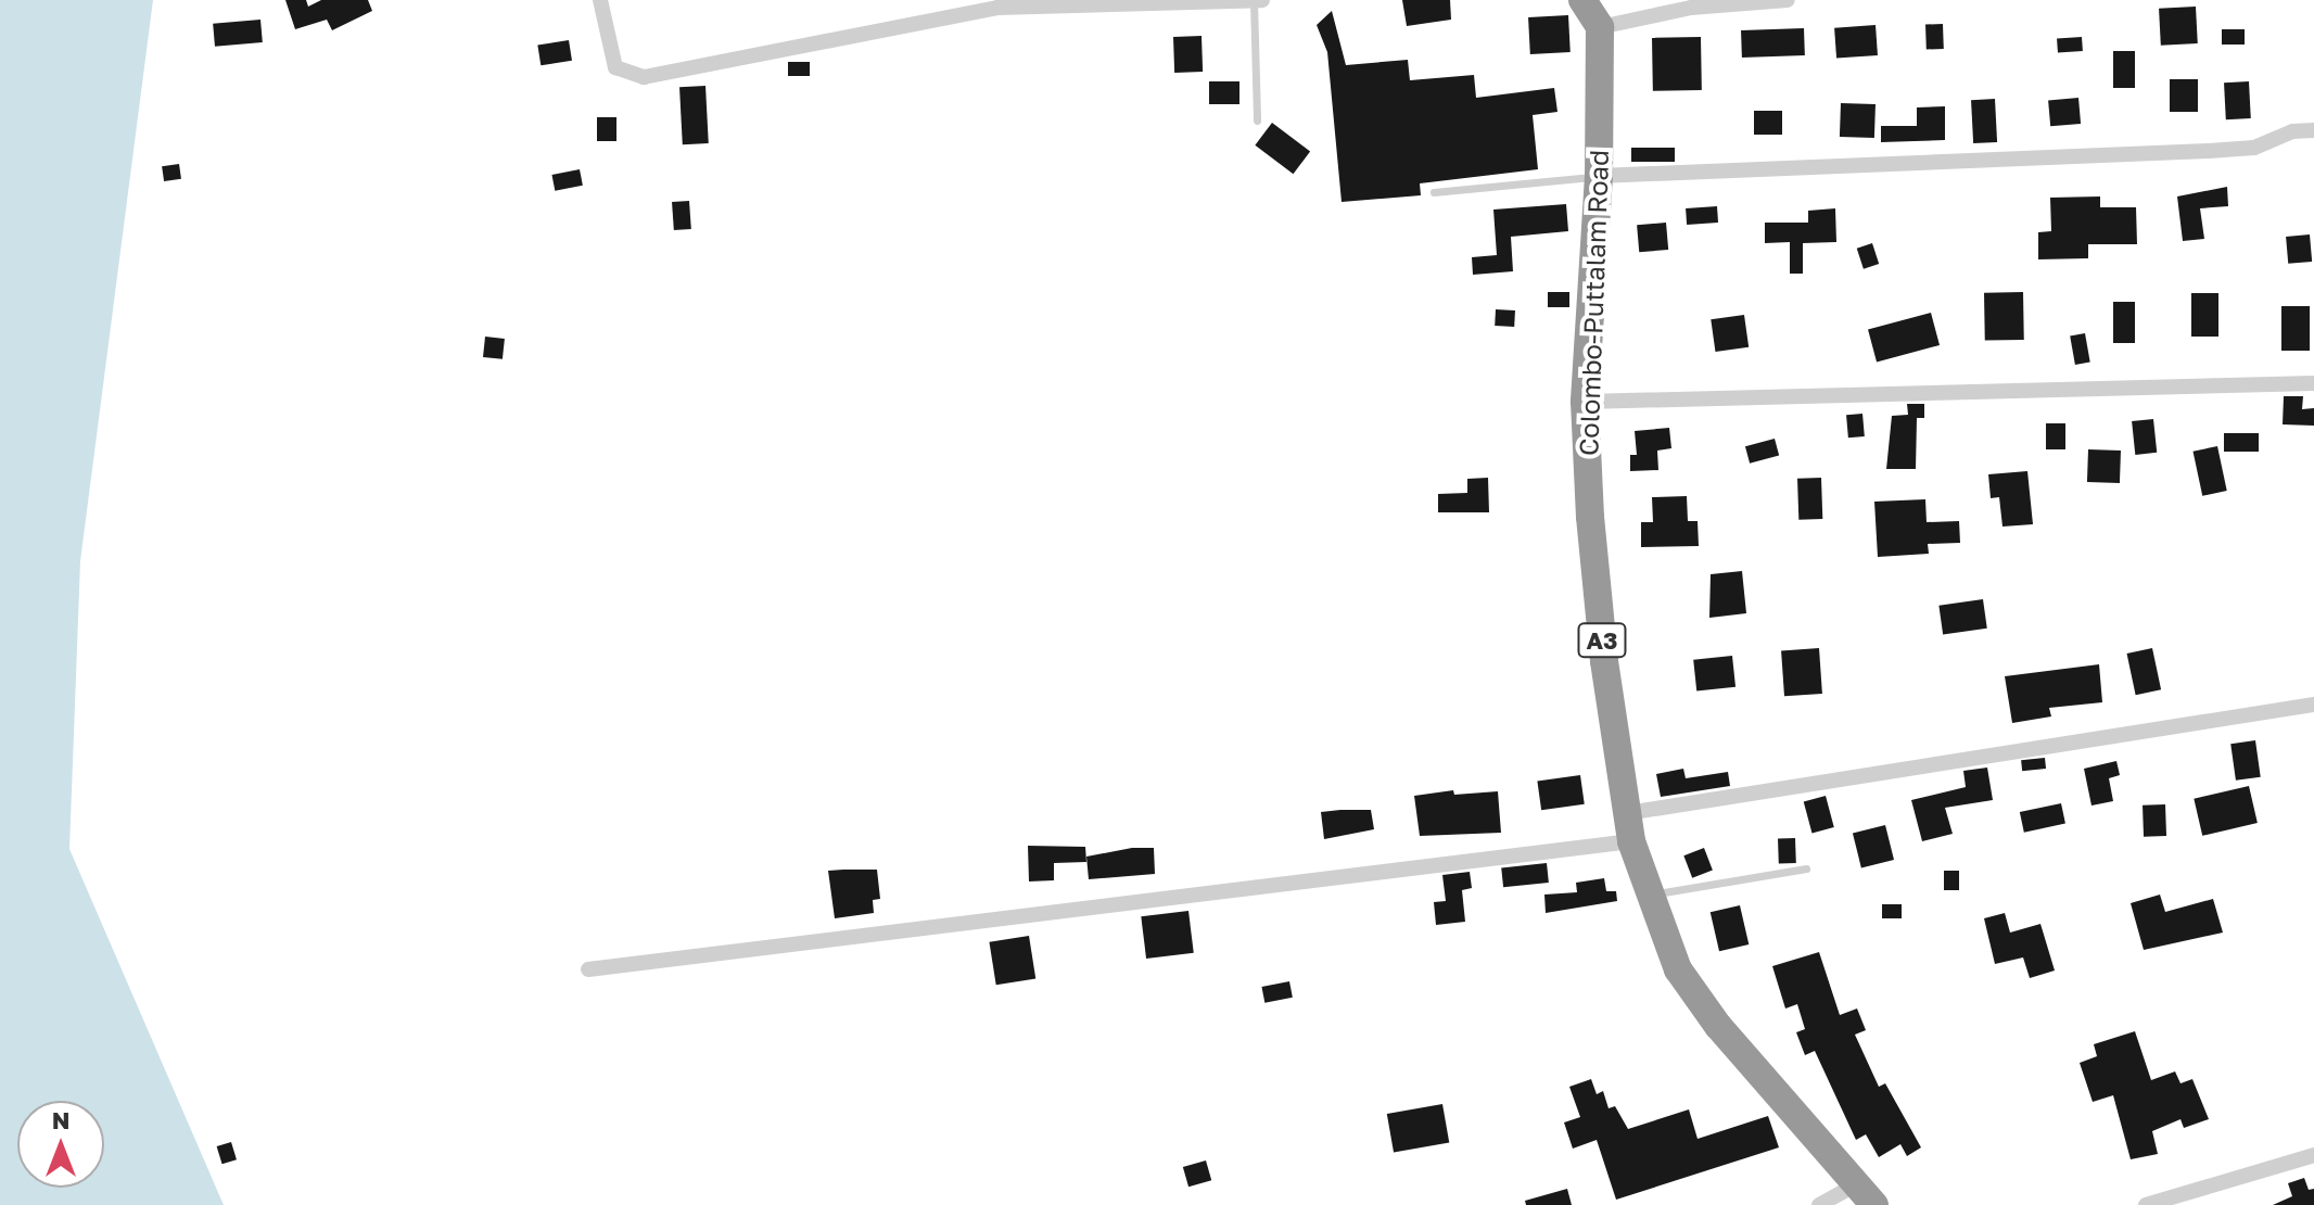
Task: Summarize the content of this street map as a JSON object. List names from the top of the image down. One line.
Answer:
{"streets":{"highway":["Colombo-Puttalam Road","A3"]},"north":"top"}
